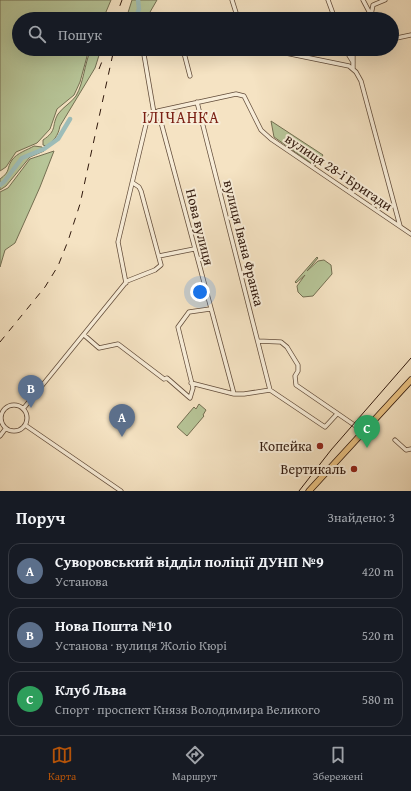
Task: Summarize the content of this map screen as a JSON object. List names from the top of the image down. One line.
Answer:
{"streets":{"street":["вулиця 28-ї Бригади","Нова вулиця","вулиця Івана Франка"]},"crossings":[["вулиця 28-ї Бригади","вулиця Івана Франка"]],"districts":["ІЛІЧАНКА"],"places":["Копейка","Вертикаль"],"page":{"search":"Пошук","pins":["B","A","C"],"heading":["Поруч","Знайдено: 3"],"list":[{"mark":"A","name":"Суворовський відділ поліції ДУНП №9","note":"Установа","value":"420 m"},{"mark":"B","name":"Нова Пошта №10","note":"Установа · вулиця Жоліо Кюрі","value":"520 m"},{"mark":"C","name":"Клуб Льва","note":"Спорт · проспект Князя Володимира Великого","value":"580 m"}],"nav":["Карта","Маршрут","Збережені"]}}
